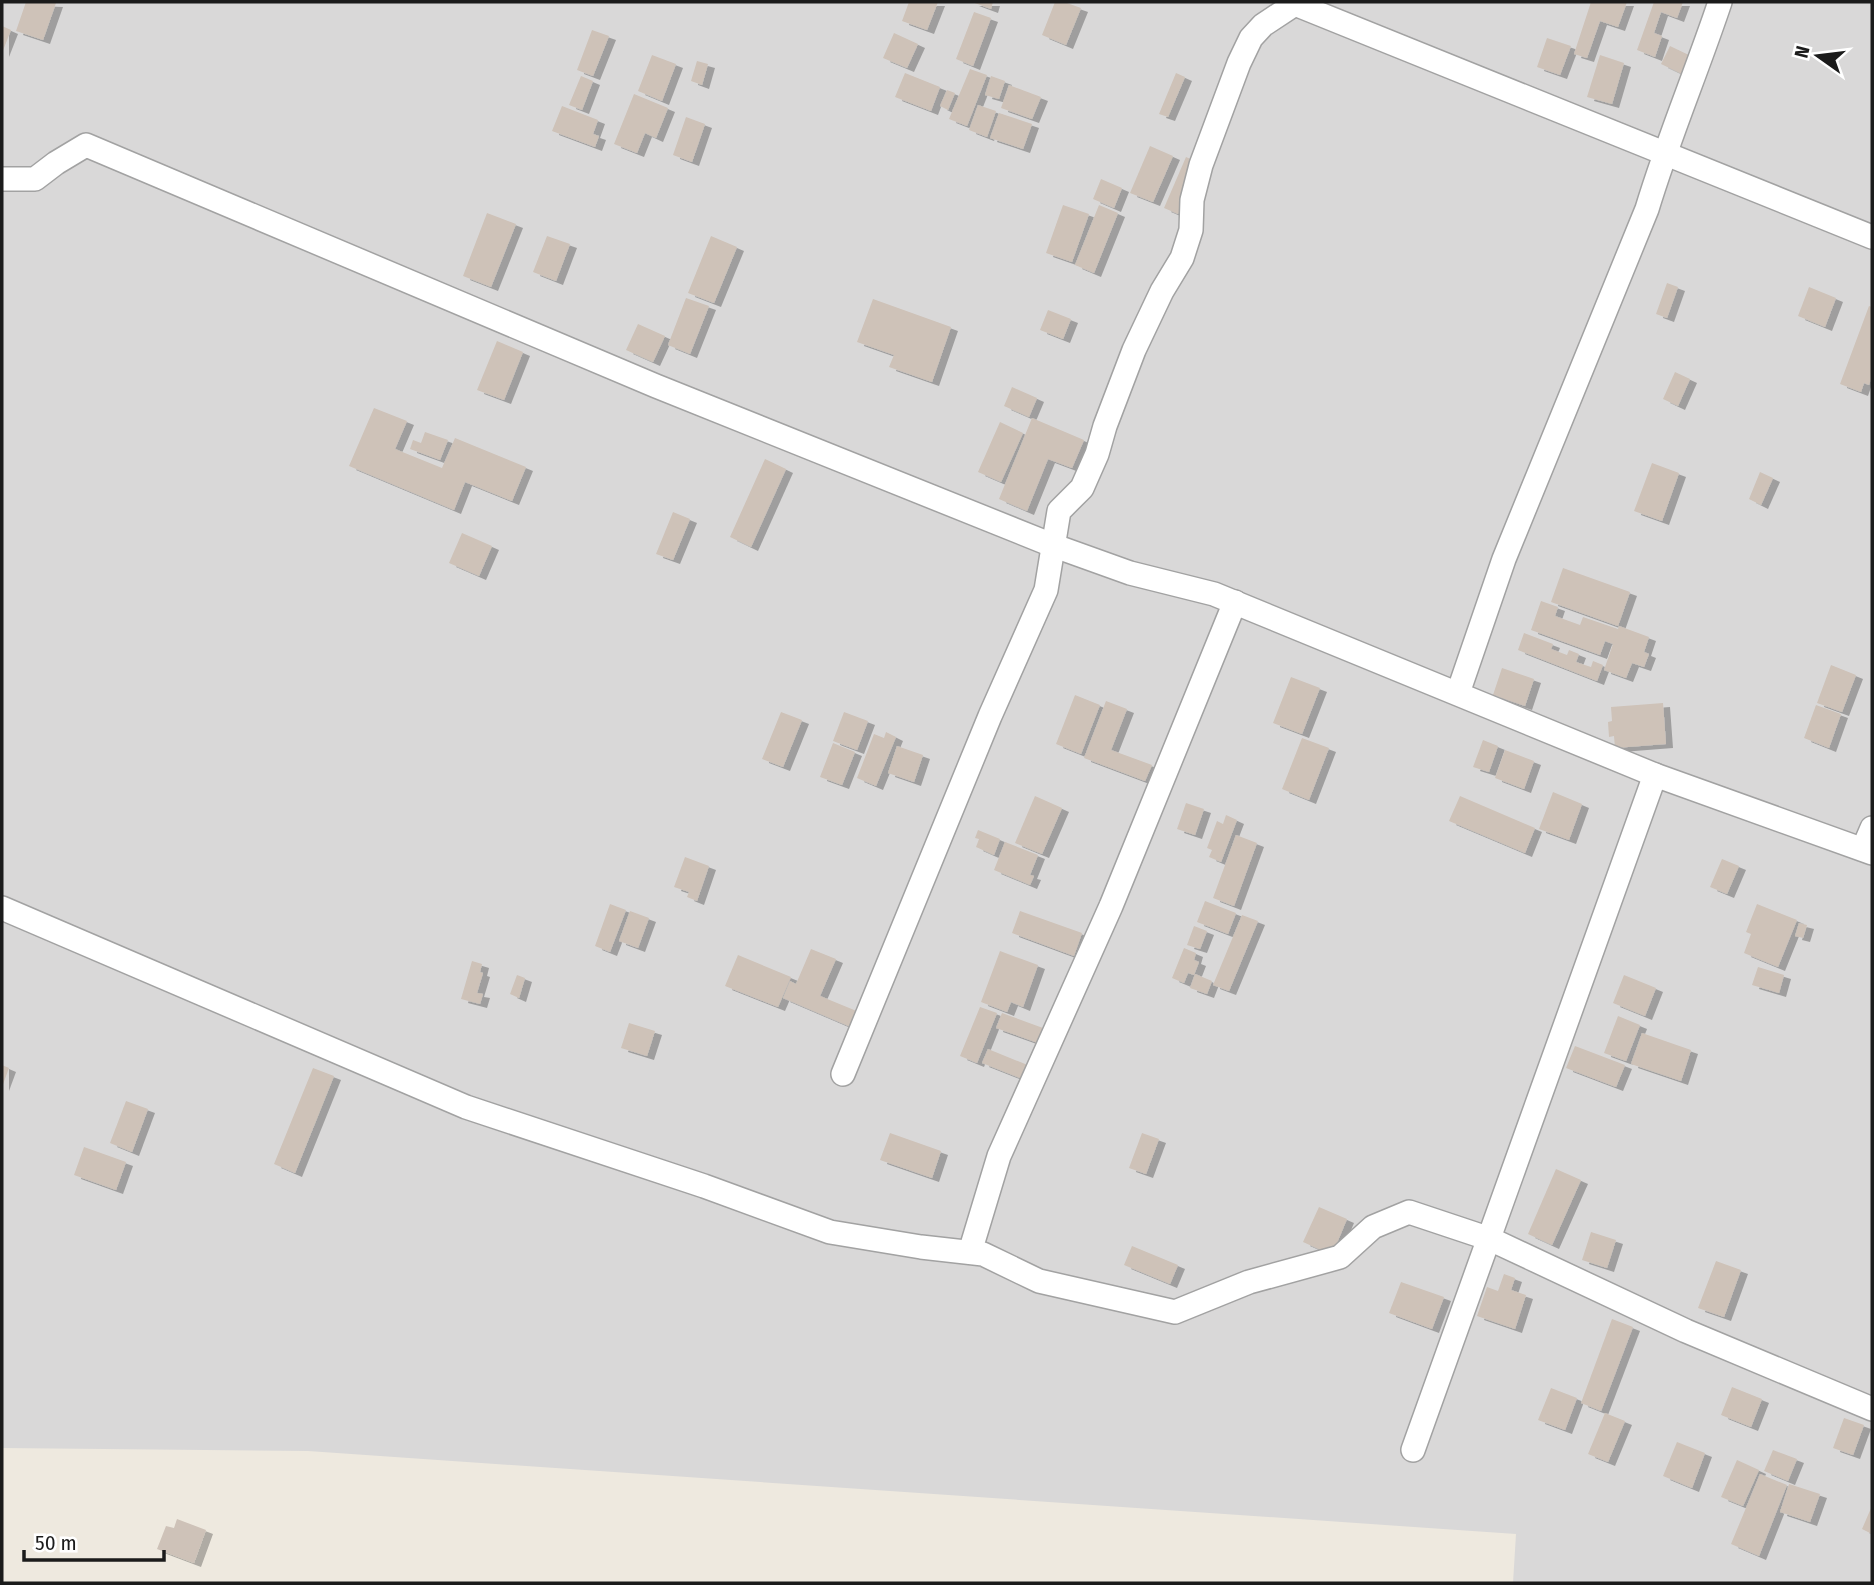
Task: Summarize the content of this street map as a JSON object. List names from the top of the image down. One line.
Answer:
{"scale_bar":"50 m","north":"left"}
